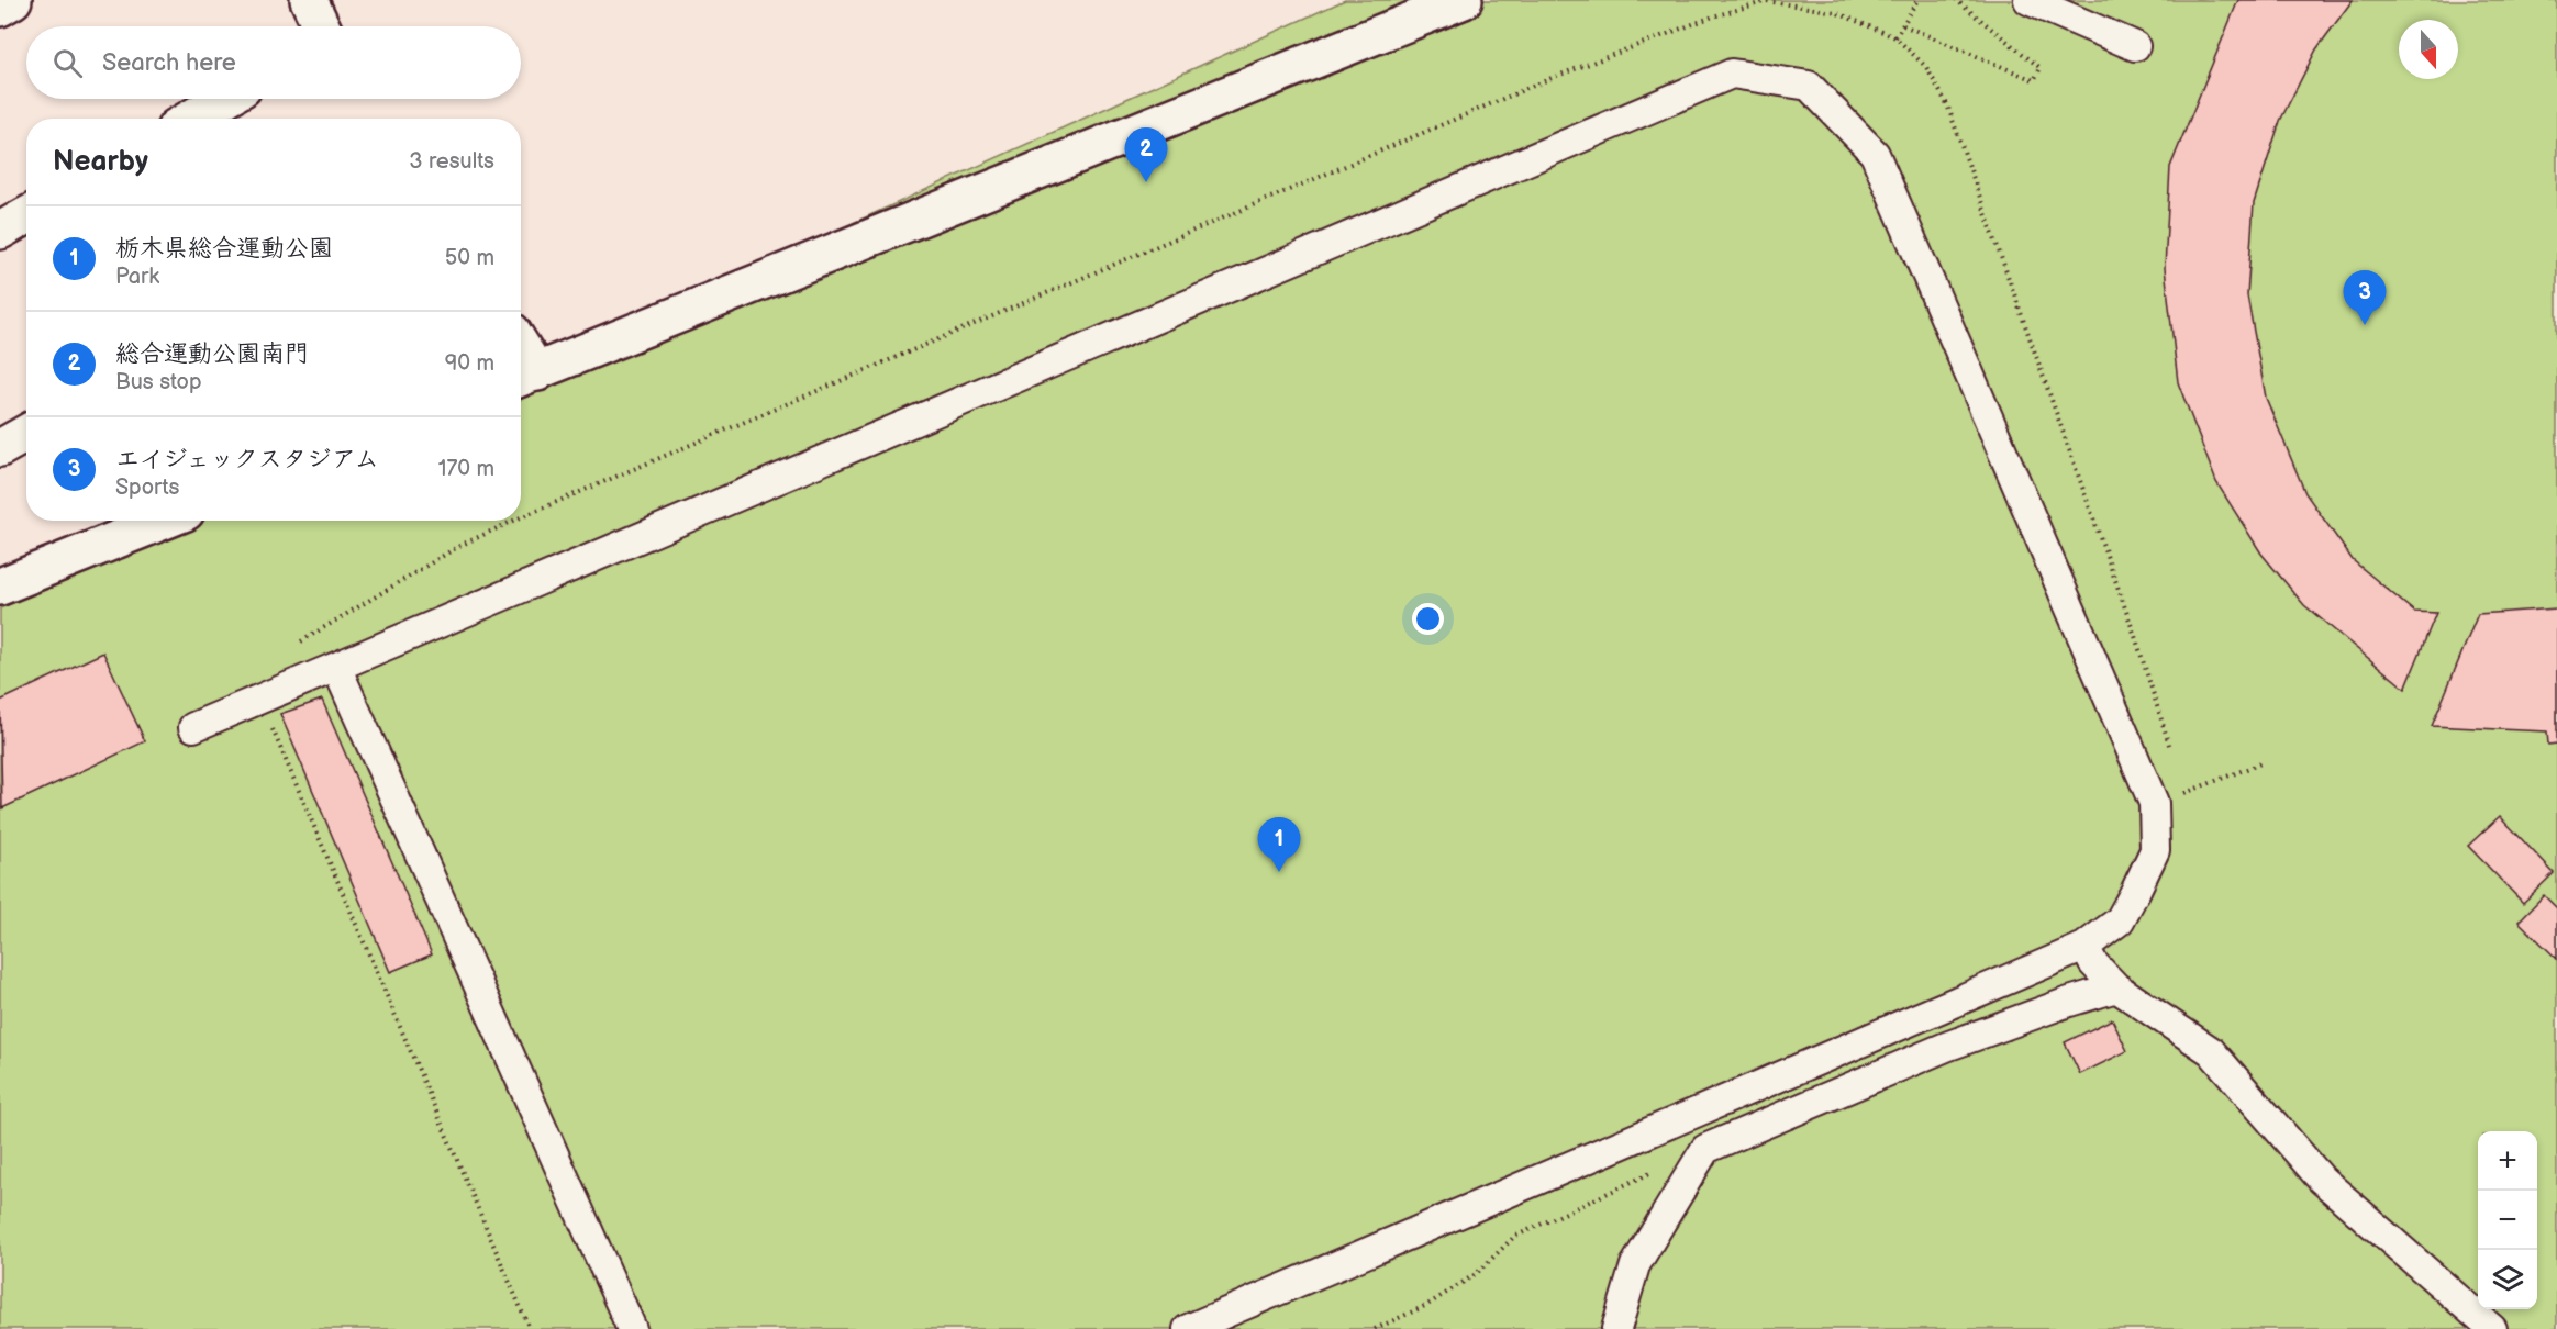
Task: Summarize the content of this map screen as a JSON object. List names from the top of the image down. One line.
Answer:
{"north":"bottom","page":{"search":"Search here","heading":["Nearby","3 results"],"pins":["2","3","1"],"list":[{"mark":"1","name":"栃木県総合運動公園","note":"Park","value":"50 m"},{"mark":"2","name":"総合運動公園南門","note":"Bus stop","value":"90 m"},{"mark":"3","name":"エイジェックスタジアム","note":"Sports","value":"170 m"}],"map_buttons":["+","−"]}}
